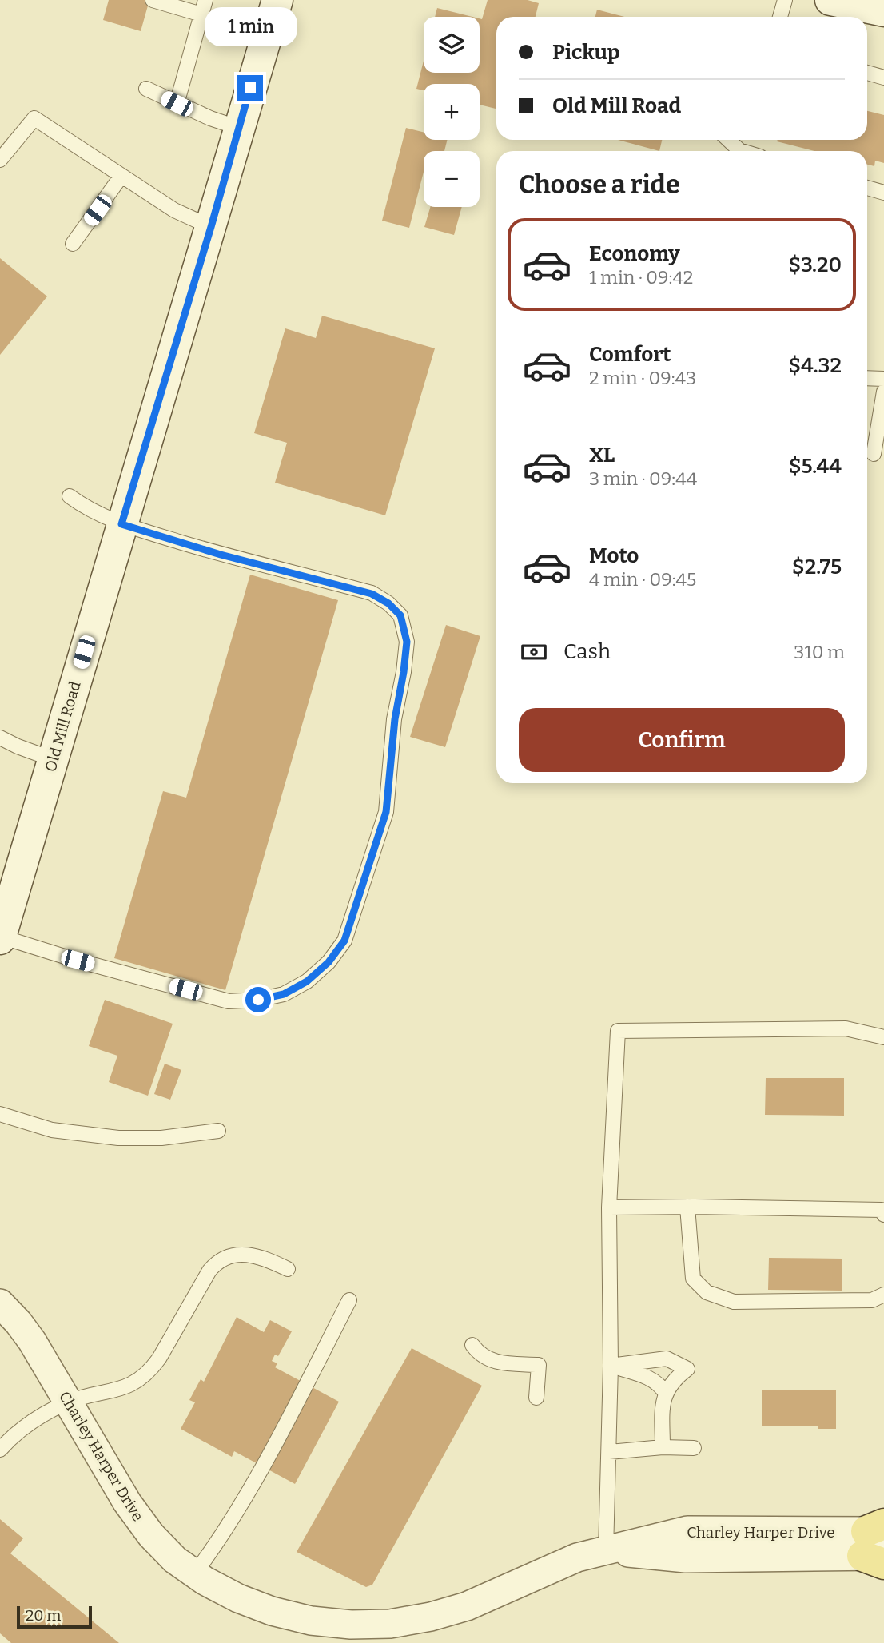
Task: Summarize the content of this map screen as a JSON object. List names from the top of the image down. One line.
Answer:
{"streets":{"street":["Old Mill Road","Charley Harper Drive"]},"scale_bar":"20 m","page":{"bubble":"1 min","map_buttons":["+","−"],"banner":["Pickup","Old Mill Road"],"heading":"Choose a ride","list":[{"name":"Economy","note":"1 min · 09:42","value":"$3.20"},{"name":"Comfort","note":"2 min · 09:43","value":"$4.32"},{"name":"XL","note":"3 min · 09:44","value":"$5.44"},{"name":"Moto","note":"4 min · 09:45","value":"$2.75"}],"pay":["Cash","310 m"],"buttons":"Confirm","scale":"20 m"}}
